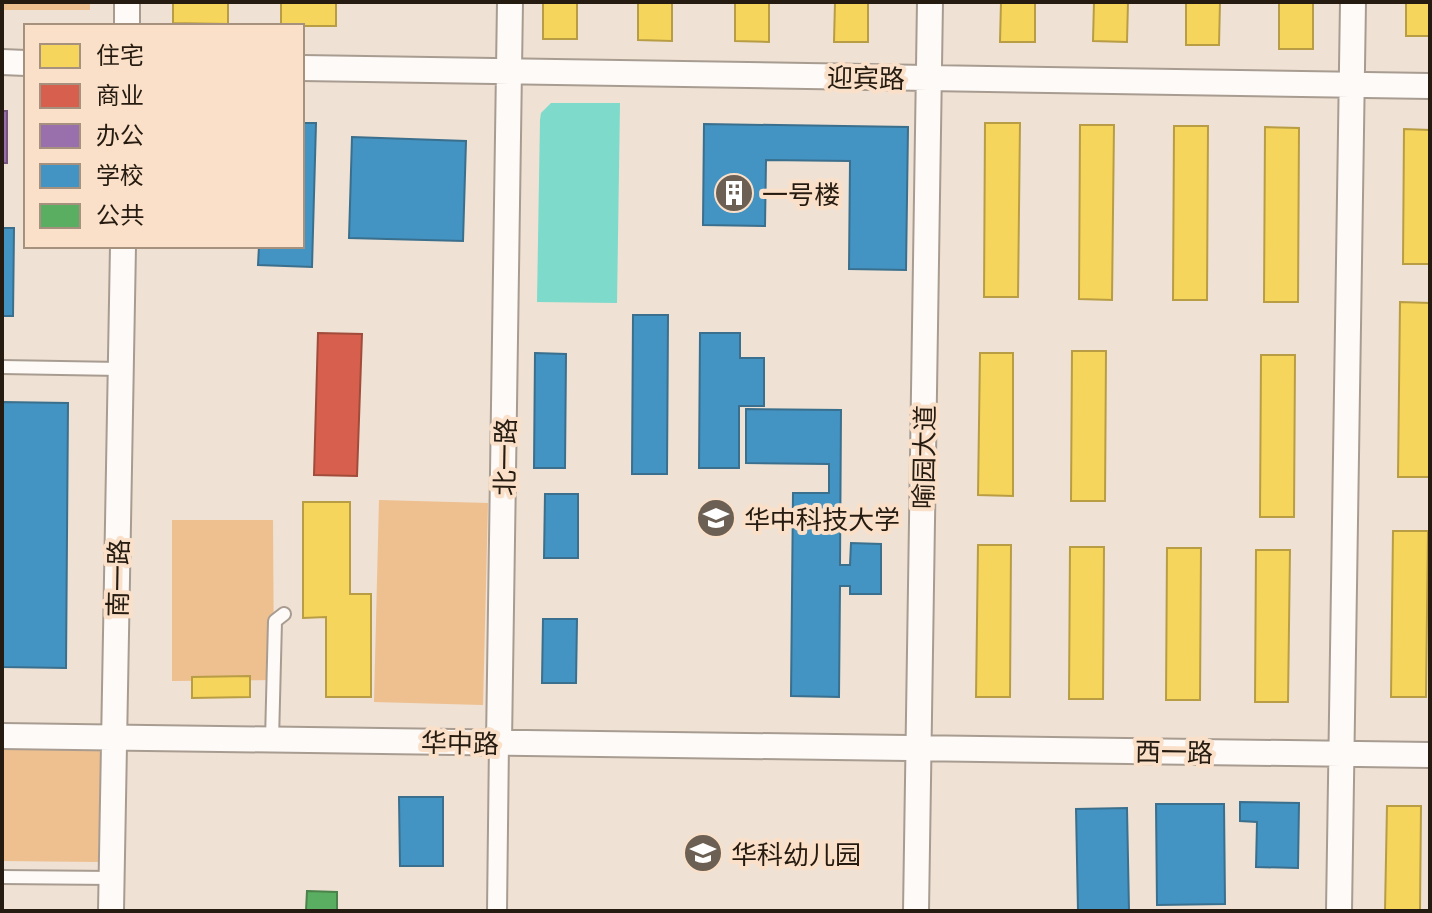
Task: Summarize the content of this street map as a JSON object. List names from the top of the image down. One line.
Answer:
{"streets":{"street":["迎宾路","北一路","喻园大道","南一路","华中路","西一路"]},"crossings":[["迎宾路","北一路"],["迎宾路","喻园大道"],["北一路","华中路"],["喻园大道","华中路"],["喻园大道","西一路"],["南一路","华中路"],["华中路","西一路"]],"places":{"building":["一号楼"],"school or university":["华中科技大学","华科幼儿园"]},"legend":["住宅","商业","办公","学校","公共"]}
